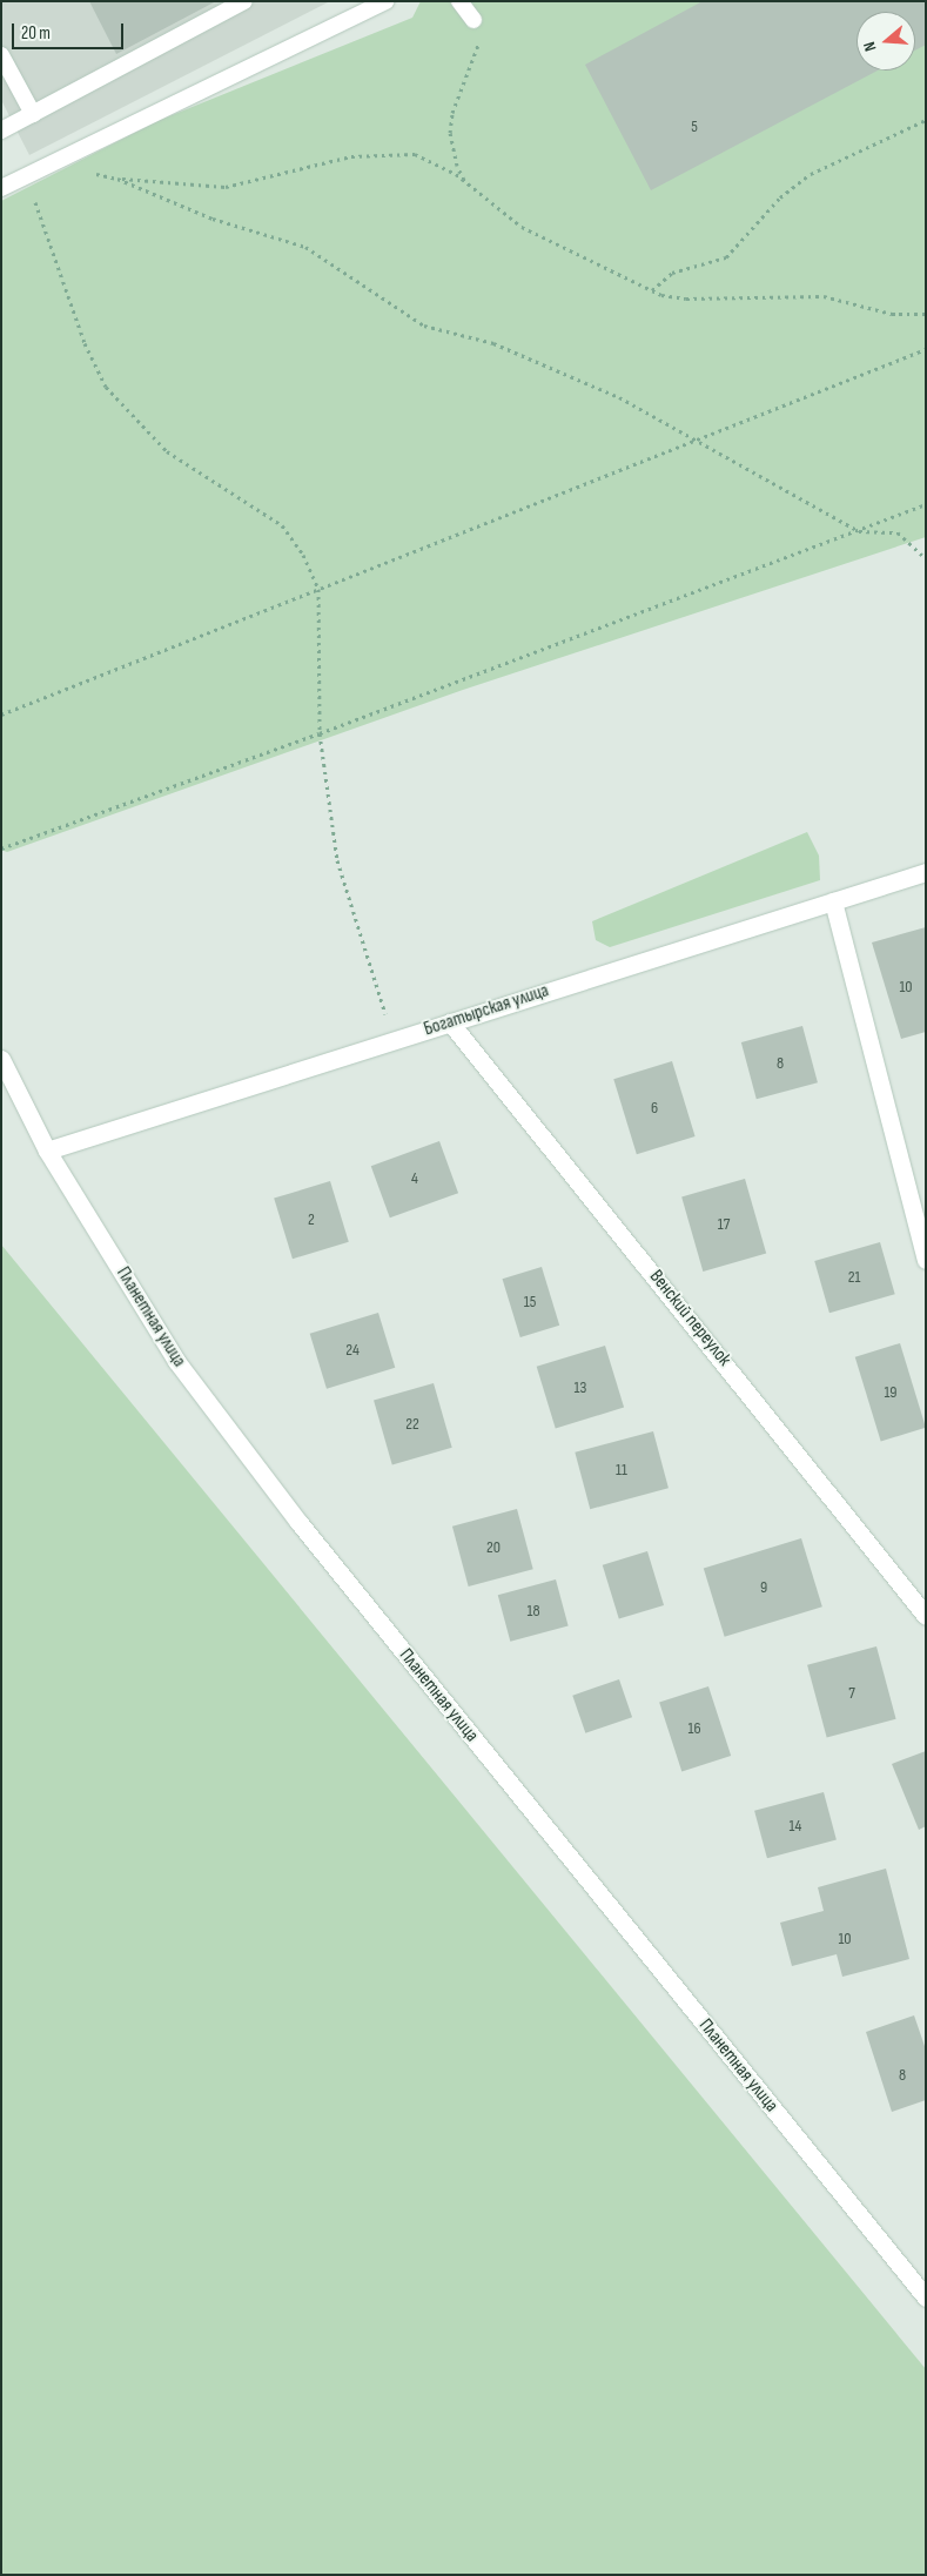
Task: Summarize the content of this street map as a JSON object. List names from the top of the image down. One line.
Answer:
{"streets":{"street":["Богатырская улица","Планетная улица","Венский переулок"]},"crossings":[["Богатырская улица","Планетная улица"],["Богатырская улица","Венский переулок"]],"house_numbers":["5","10","8","6","4","2","17","21","15","24","13","19","22","11","20","9","18","7","16","14","10","8"],"scale_bar":"20 m","north":"left"}
